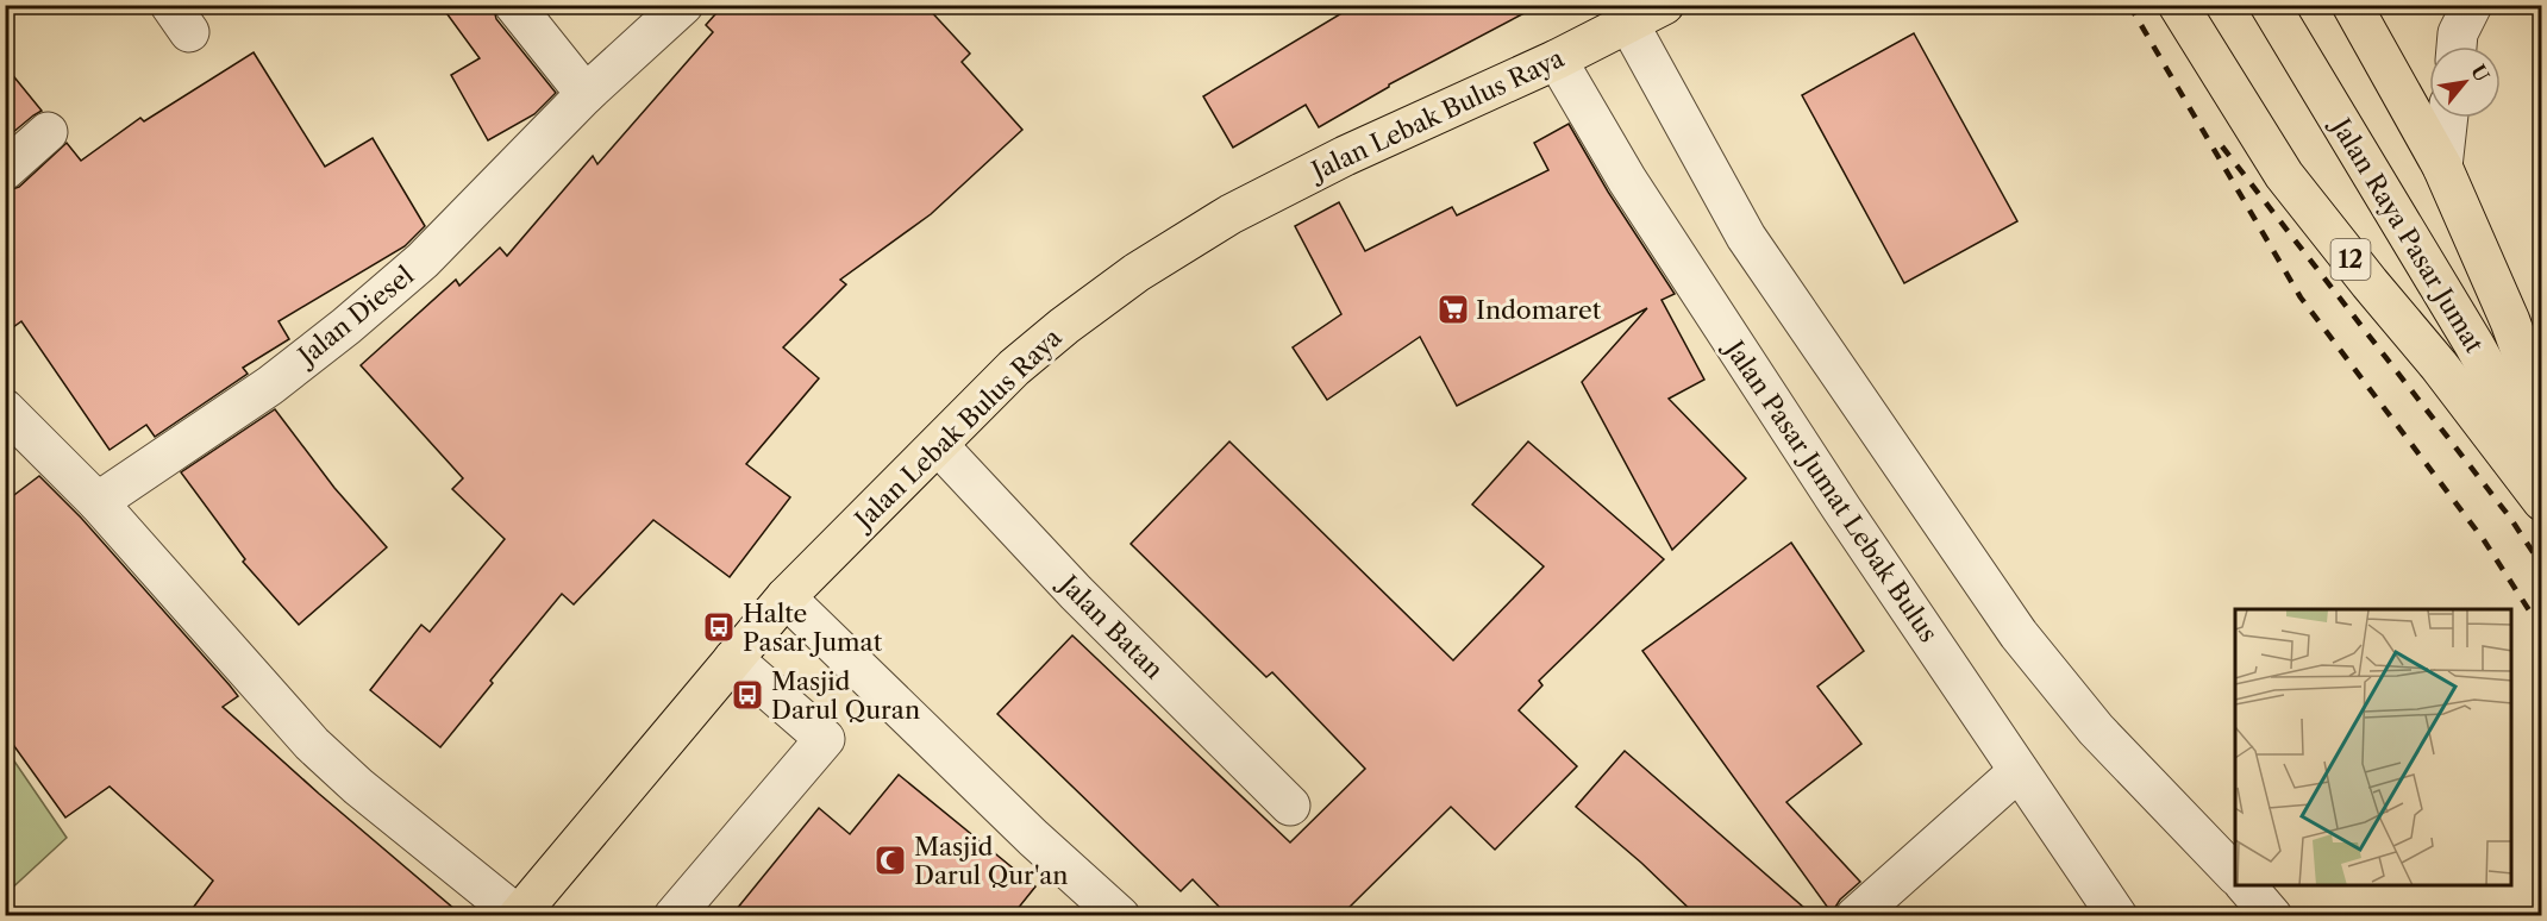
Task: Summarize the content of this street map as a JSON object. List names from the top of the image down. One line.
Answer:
{"streets":{"main road":["Jalan Lebak Bulus Raya","Jalan Raya Pasar Jumat","12"],"street":["Jalan Diesel","Jalan Pasar Jumat Lebak Bulus","Jalan Batan"]},"crossings":[["Jalan Lebak Bulus Raya","Jalan Pasar Jumat Lebak Bulus"],["Jalan Lebak Bulus Raya","Jalan Batan"]],"places":{"supermarket":["Indomaret"],"bus stop":["Halte Pasar Jumat","Masjid Darul Quran"],"mosque":["Masjid Darul Qur'an"]},"north":"top right"}
